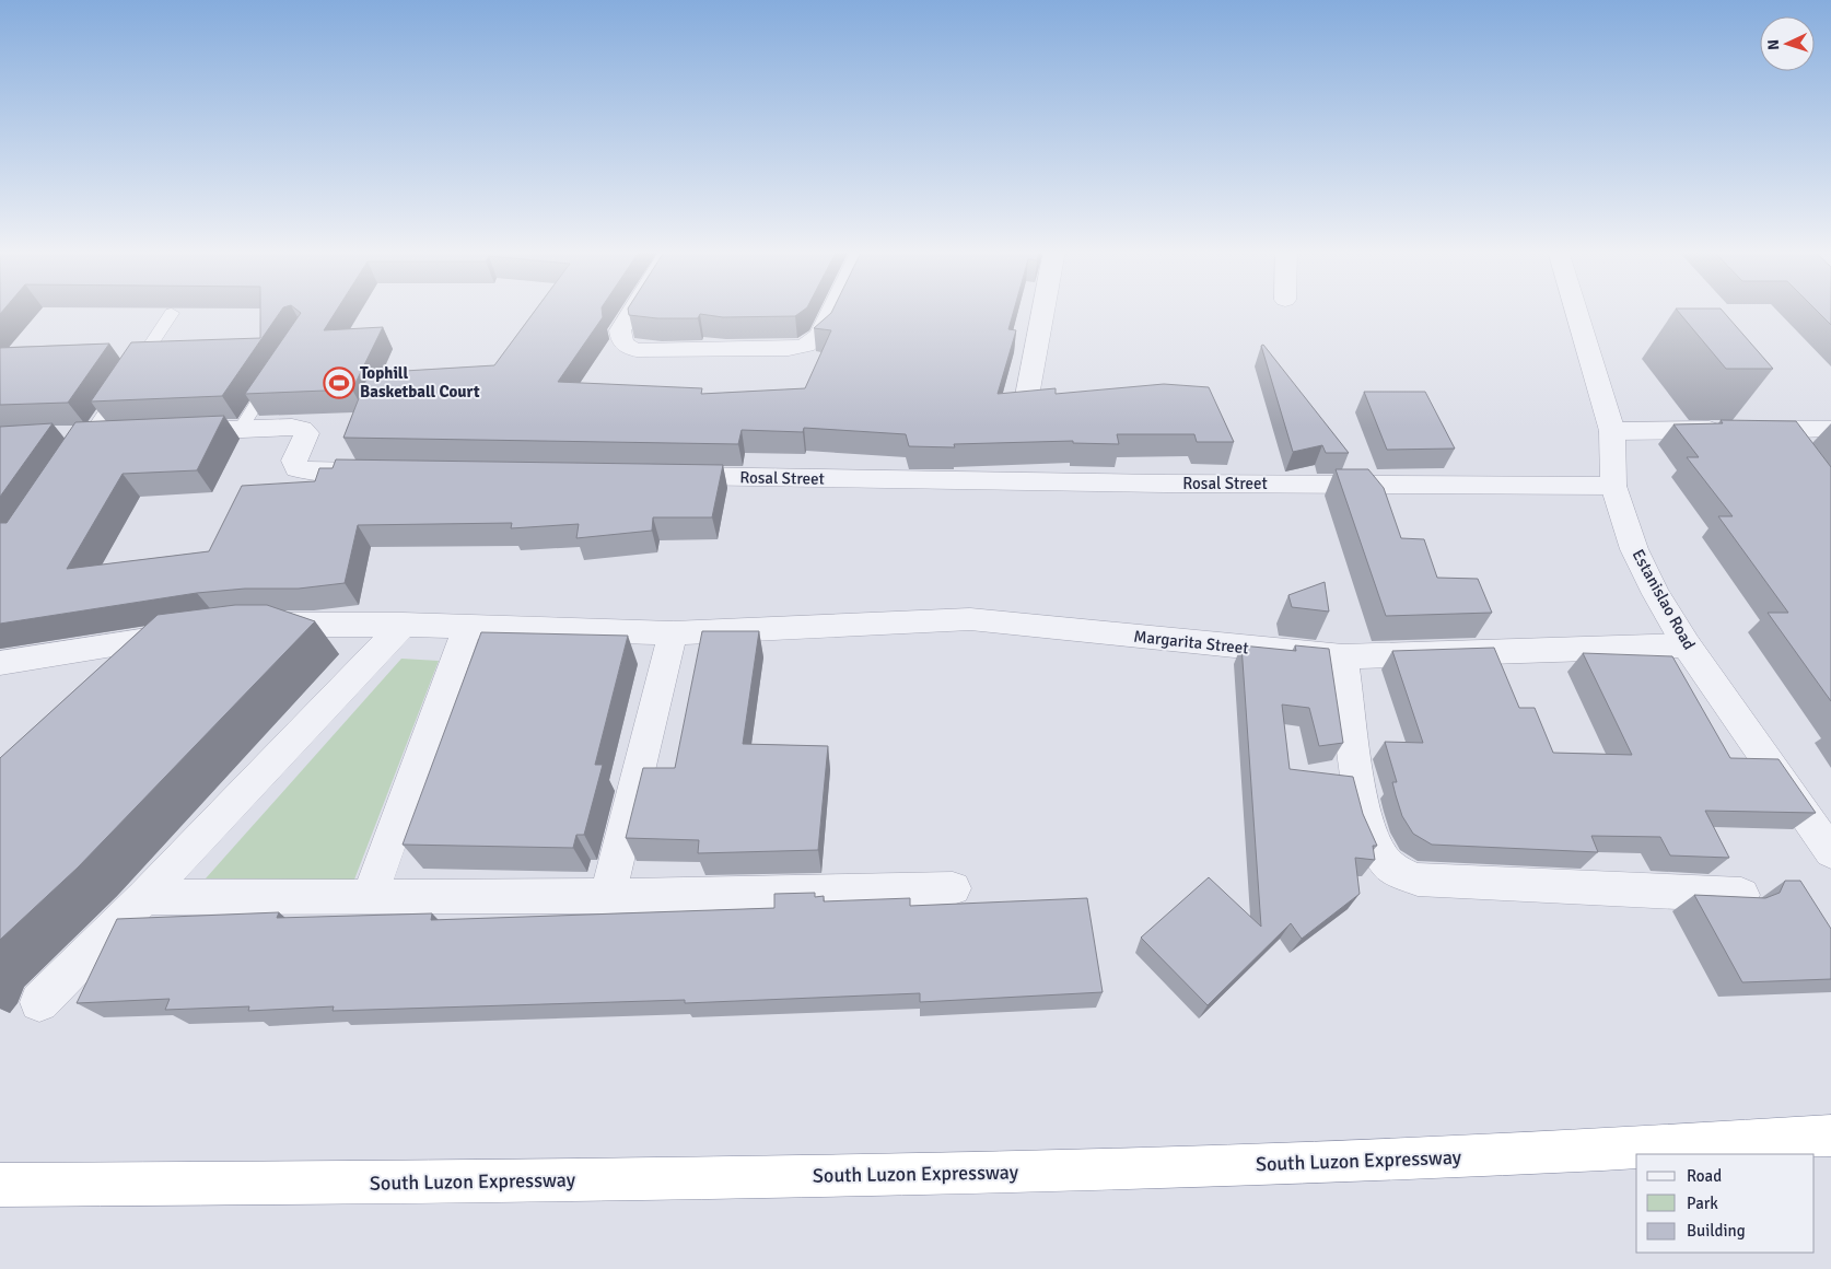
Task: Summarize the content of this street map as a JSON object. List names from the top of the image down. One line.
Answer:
{"streets":{"highway":["South Luzon Expressway"],"street":["Rosal Street","Estanislao Road","Margarita Street"]},"crossings":[["Rosal Street","Estanislao Road"],["Estanislao Road","Margarita Street"]],"places":{"sports":["Tophill Basketball Court"]},"legend":["Road","Park","Building"],"north":"left"}
